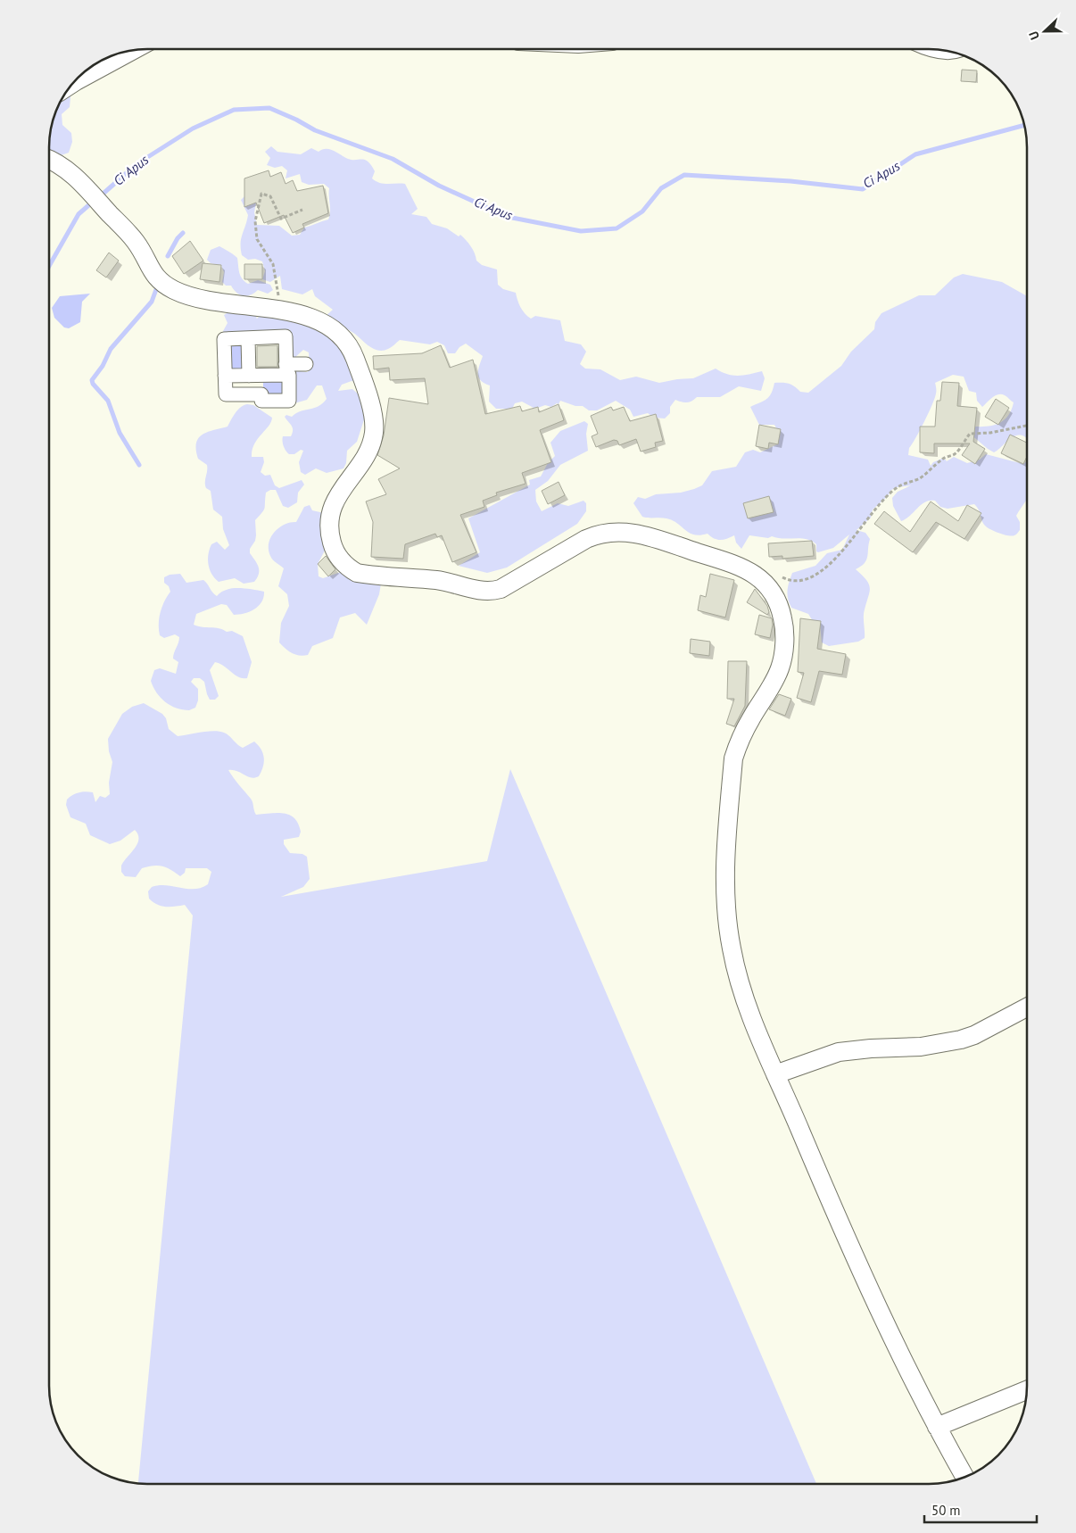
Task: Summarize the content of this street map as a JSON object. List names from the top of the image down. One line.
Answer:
{"water":["Ci Apus"],"scale_bar":"50 m","north":"left"}
